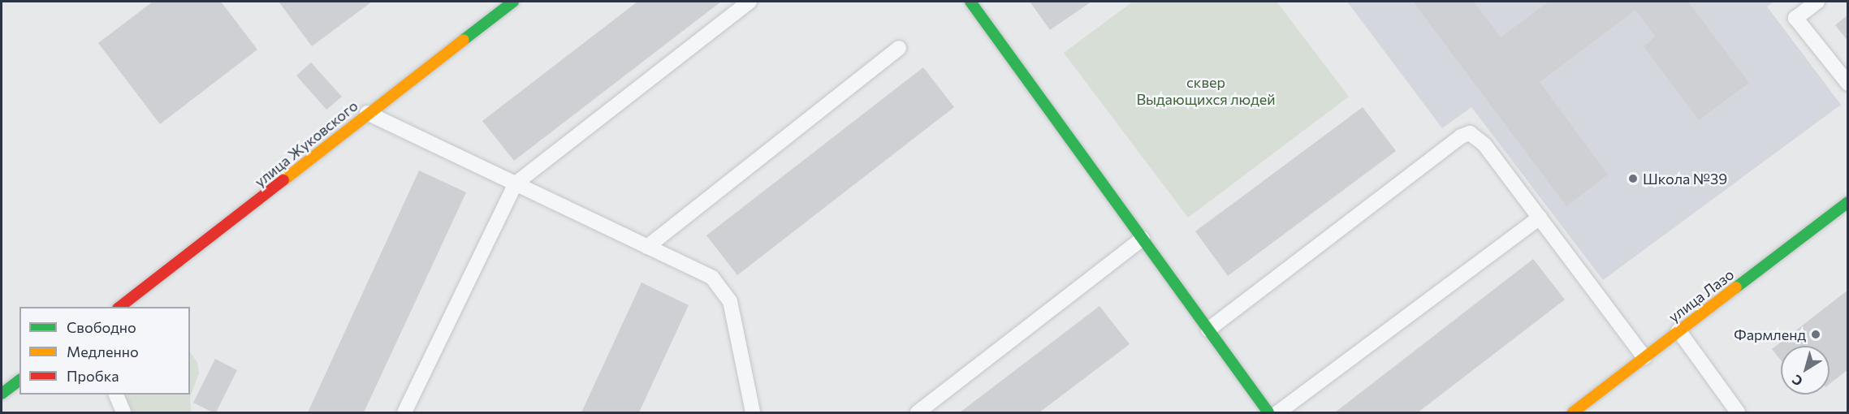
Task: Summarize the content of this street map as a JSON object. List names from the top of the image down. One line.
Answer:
{"streets":{"street":["улица Жуковского","улица Лазо"]},"parks":["сквер Выдающихся людей"],"places":["Школа №39","Фармленд"],"legend":["Свободно","Медленно","Пробка"],"north":"bottom left"}
